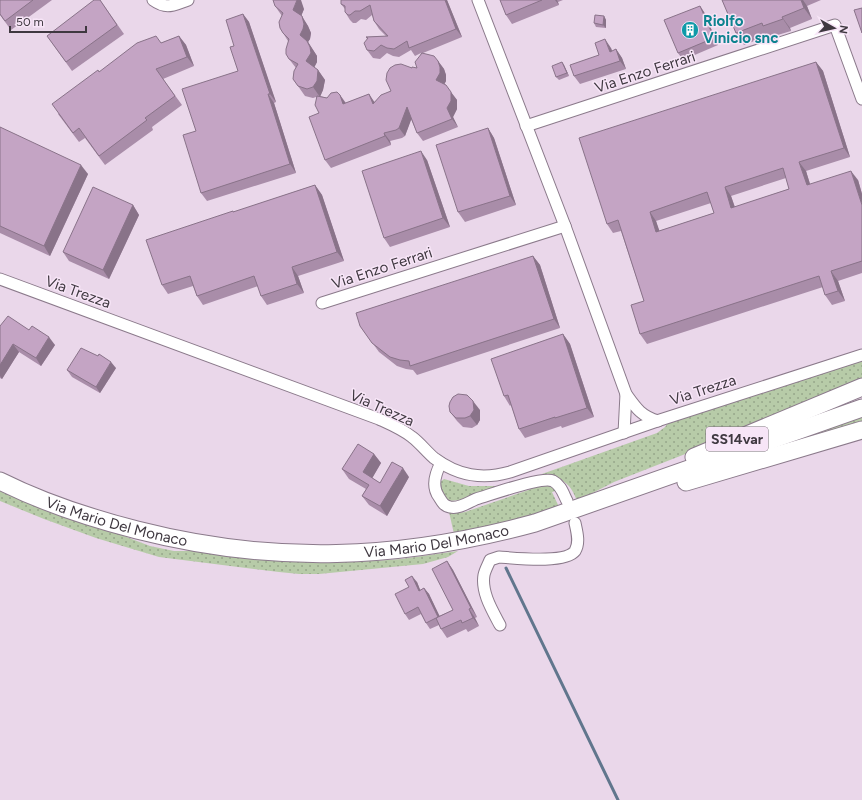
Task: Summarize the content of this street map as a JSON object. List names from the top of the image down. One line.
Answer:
{"streets":{"highway":["SS14var","Via Mario Del Monaco"],"street":["Via Enzo Ferrari","Via Trezza"]},"crossings":[["SS14var","Via Mario Del Monaco"]],"places":{"building":["Riolfo Vinicio snc"]},"scale_bar":"50 m","north":"right"}
